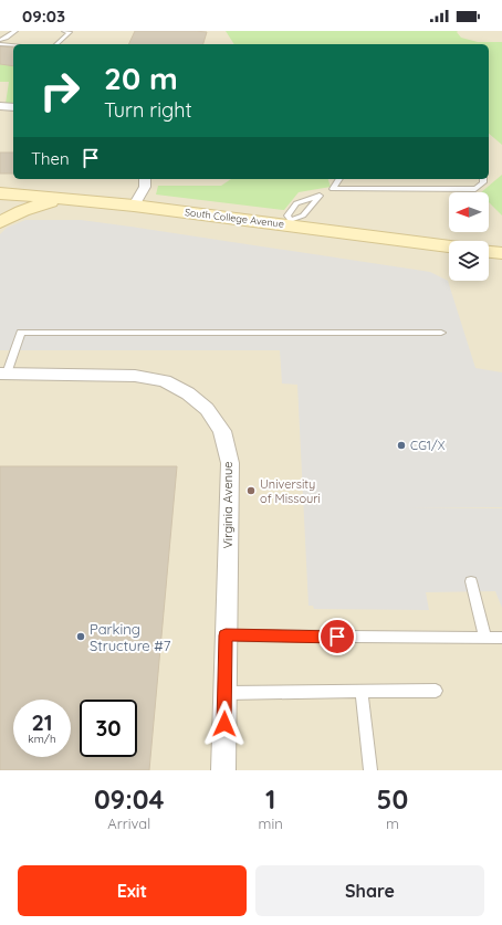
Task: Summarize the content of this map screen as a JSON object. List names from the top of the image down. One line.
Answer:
{"streets":{"main road":["South College Avenue"],"street":["Virginia Avenue"]},"places":["CG1/X","University of Missouri","Parking Structure #7"],"north":"left","page":{"status":"09:03","turn":["20 m","Turn right"],"then":"Then","speed":"21 km/h","limit":"30","eta":["09:04","Arrival","1","min","50","m"],"buttons":["Exit","Share"]}}
